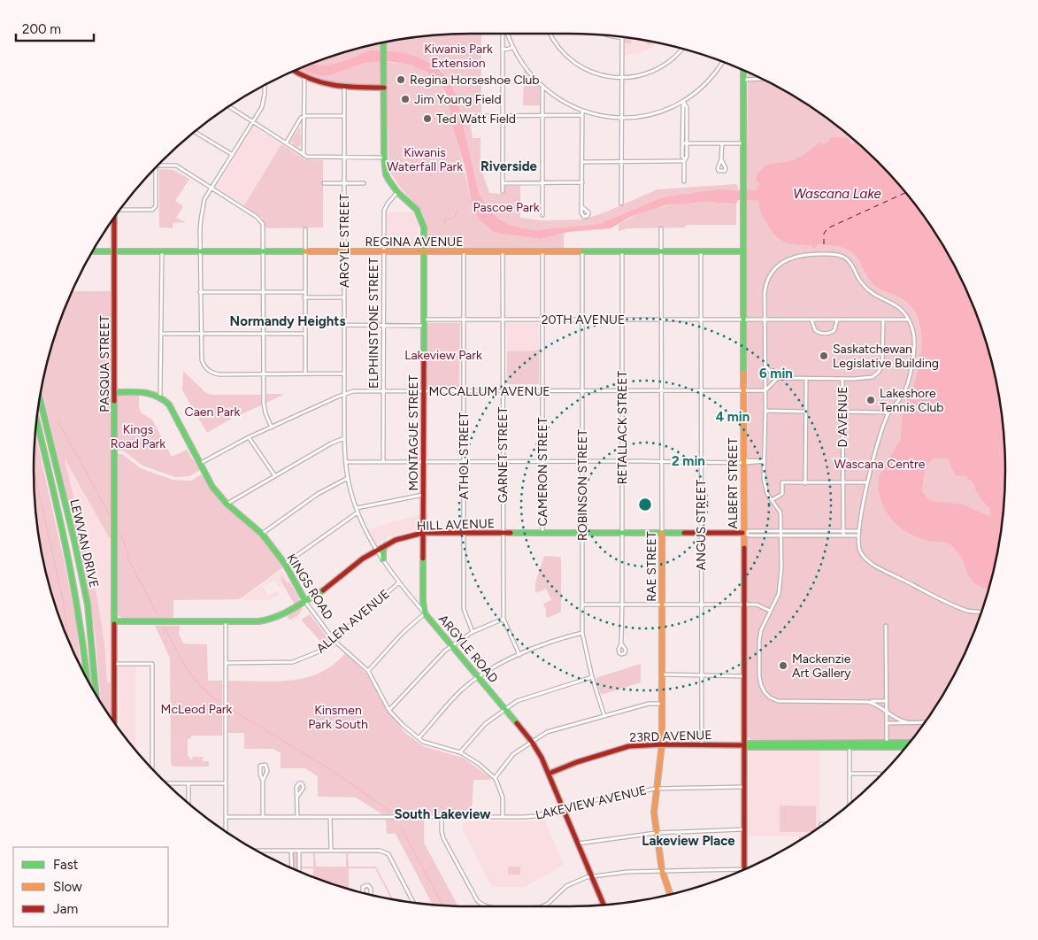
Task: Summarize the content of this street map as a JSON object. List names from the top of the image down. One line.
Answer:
{"streets":{"street":["ARGYLE STREET","REGINA AVENUE","20TH AVENUE","ELPHINSTONE STREET","PASQUA STREET","MCCALLUM AVENUE","D AVENUE","RETALLACK STREET","MONTAGUE STREET","GARNET STREET","ATHOL STREET","CAMERON STREET","ALBERT STREET","ROBINSON STREET","HILL AVENUE","ANGUS STREET","LEWVAN DRIVE","RAE STREET","KINGS ROAD","ALLEN AVENUE","ARGYLE ROAD","23RD AVENUE","LAKEVIEW AVENUE"]},"crossings":[["ARGYLE STREET","REGINA AVENUE"],["ARGYLE STREET","MCCALLUM AVENUE"],["ARGYLE STREET","ARGYLE ROAD"],["REGINA AVENUE","ELPHINSTONE STREET"],["REGINA AVENUE","PASQUA STREET"],["REGINA AVENUE","RETALLACK STREET"],["REGINA AVENUE","MONTAGUE STREET"],["REGINA AVENUE","GARNET STREET"],["REGINA AVENUE","ATHOL STREET"],["REGINA AVENUE","CAMERON STREET"],["REGINA AVENUE","ALBERT STREET"],["REGINA AVENUE","ROBINSON STREET"],["REGINA AVENUE","ANGUS STREET"],["REGINA AVENUE","RAE STREET"],["20TH AVENUE","RETALLACK STREET"],["20TH AVENUE","MONTAGUE STREET"],["20TH AVENUE","GARNET STREET"],["20TH AVENUE","ATHOL STREET"],["20TH AVENUE","CAMERON STREET"],["20TH AVENUE","ALBERT STREET"],["20TH AVENUE","ROBINSON STREET"],["20TH AVENUE","ANGUS STREET"],["20TH AVENUE","RAE STREET"],["ELPHINSTONE STREET","MCCALLUM AVENUE"],["ELPHINSTONE STREET","MONTAGUE STREET"],["PASQUA STREET","HILL AVENUE"],["MCCALLUM AVENUE","RETALLACK STREET"],["MCCALLUM AVENUE","MONTAGUE STREET"],["MCCALLUM AVENUE","GARNET STREET"],["MCCALLUM AVENUE","ATHOL STREET"],["MCCALLUM AVENUE","CAMERON STREET"],["MCCALLUM AVENUE","ALBERT STREET"],["MCCALLUM AVENUE","ROBINSON STREET"],["MCCALLUM AVENUE","ANGUS STREET"],["MCCALLUM AVENUE","RAE STREET"],["MCCALLUM AVENUE","KINGS ROAD"],["MCCALLUM AVENUE","ARGYLE ROAD"],["RETALLACK STREET","HILL AVENUE"],["MONTAGUE STREET","HILL AVENUE"],["MONTAGUE STREET","ARGYLE ROAD"],["GARNET STREET","HILL AVENUE"],["ATHOL STREET","HILL AVENUE"],["CAMERON STREET","HILL AVENUE"],["ALBERT STREET","HILL AVENUE"],["ALBERT STREET","23RD AVENUE"],["ALBERT STREET","LAKEVIEW AVENUE"],["ROBINSON STREET","HILL AVENUE"],["HILL AVENUE","ANGUS STREET"],["HILL AVENUE","RAE STREET"],["HILL AVENUE","KINGS ROAD"],["HILL AVENUE","ARGYLE ROAD"],["ANGUS STREET","23RD AVENUE"],["RAE STREET","23RD AVENUE"],["RAE STREET","LAKEVIEW AVENUE"],["KINGS ROAD","ALLEN AVENUE"],["KINGS ROAD","LAKEVIEW AVENUE"],["ALLEN AVENUE","ARGYLE ROAD"],["ARGYLE ROAD","23RD AVENUE"],["ARGYLE ROAD","LAKEVIEW AVENUE"]],"districts":["Riverside","Normandy Heights","South Lakeview","Lakeview Place"],"water":["Wascana Lake"],"parks":["Kiwanis Park Extension","Kiwanis Waterfall Park","Pascoe Park","Lakeview Park","Caen Park","Kings Road Park","Wascana Centre","McLeod Park","Kinsmen Park South"],"places":["Regina Horseshoe Club","Jim Young Field","Ted Watt Field","Saskatchewan Legislative Building","Lakeshore Tennis Club","Mackenzie Art Gallery"],"legend":["Fast","Slow","Jam"],"scale_bar":"200 m","rings":["6 min","4 min","2 min"]}
